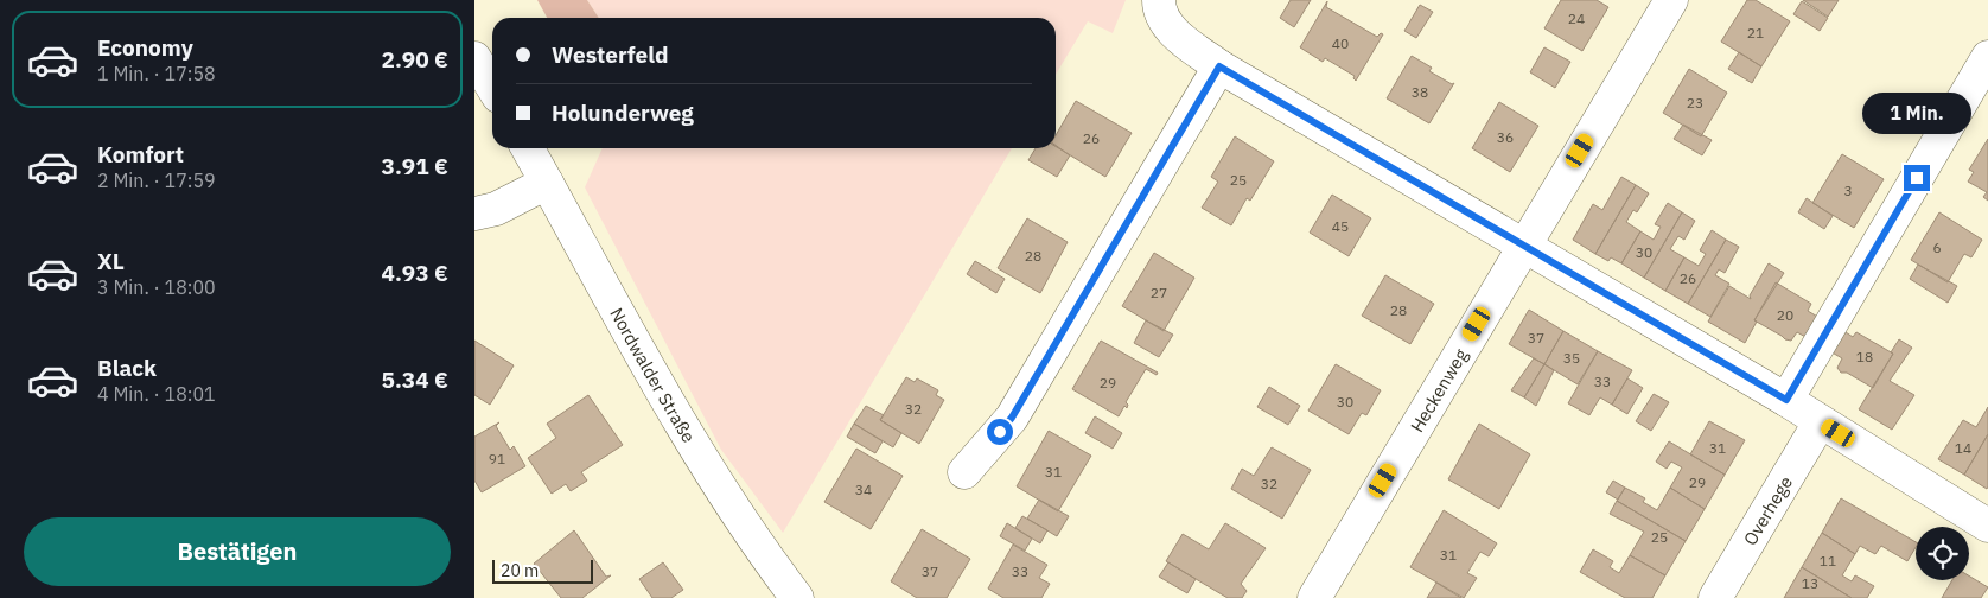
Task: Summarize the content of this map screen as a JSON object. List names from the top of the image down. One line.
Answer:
{"streets":{"street":["Nordwalder Straße","Heckenweg","Overhege"]},"house_numbers":["24","21","40","38","23","36","26","25","3","45","6","30","28","26","27","28","20","37","18","35","33","29","30","32","31","14","91","31","29","32","34","25","31","11","37","33","13"],"scale_bar":"20 m","page":{"list":[{"name":"Economy","note":"1 Min. · 17:58","value":"2.90 €"},{"name":"Komfort","note":"2 Min. · 17:59","value":"3.91 €"},{"name":"XL","note":"3 Min. · 18:00","value":"4.93 €"},{"name":"Black","note":"4 Min. · 18:01","value":"5.34 €"}],"banner":["Westerfeld","Holunderweg"],"bubble":"1 Min.","buttons":"Bestätigen","scale":"20 m"}}
